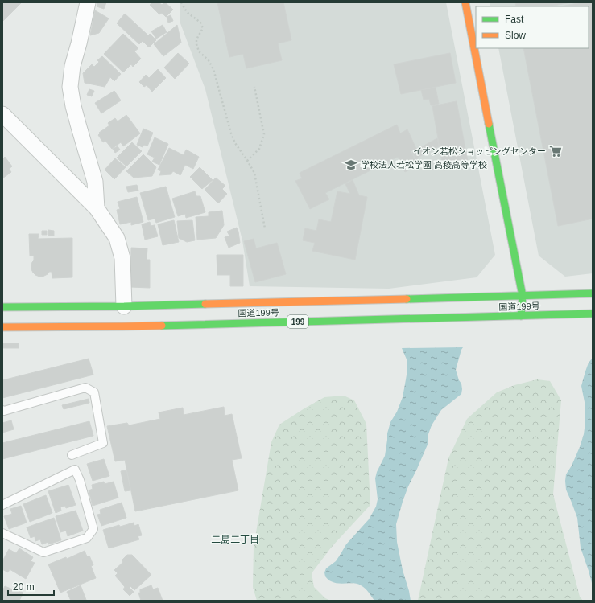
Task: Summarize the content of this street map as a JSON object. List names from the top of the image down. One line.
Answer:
{"streets":{"main road":["国道199号","199"]},"districts":["二島二丁目"],"places":{"supermarket":["イオン若松ショッピングセンター"],"school or university":["学校法人若松学園 高稜高等学校"]},"legend":["Fast","Slow"],"scale_bar":"20 m"}
